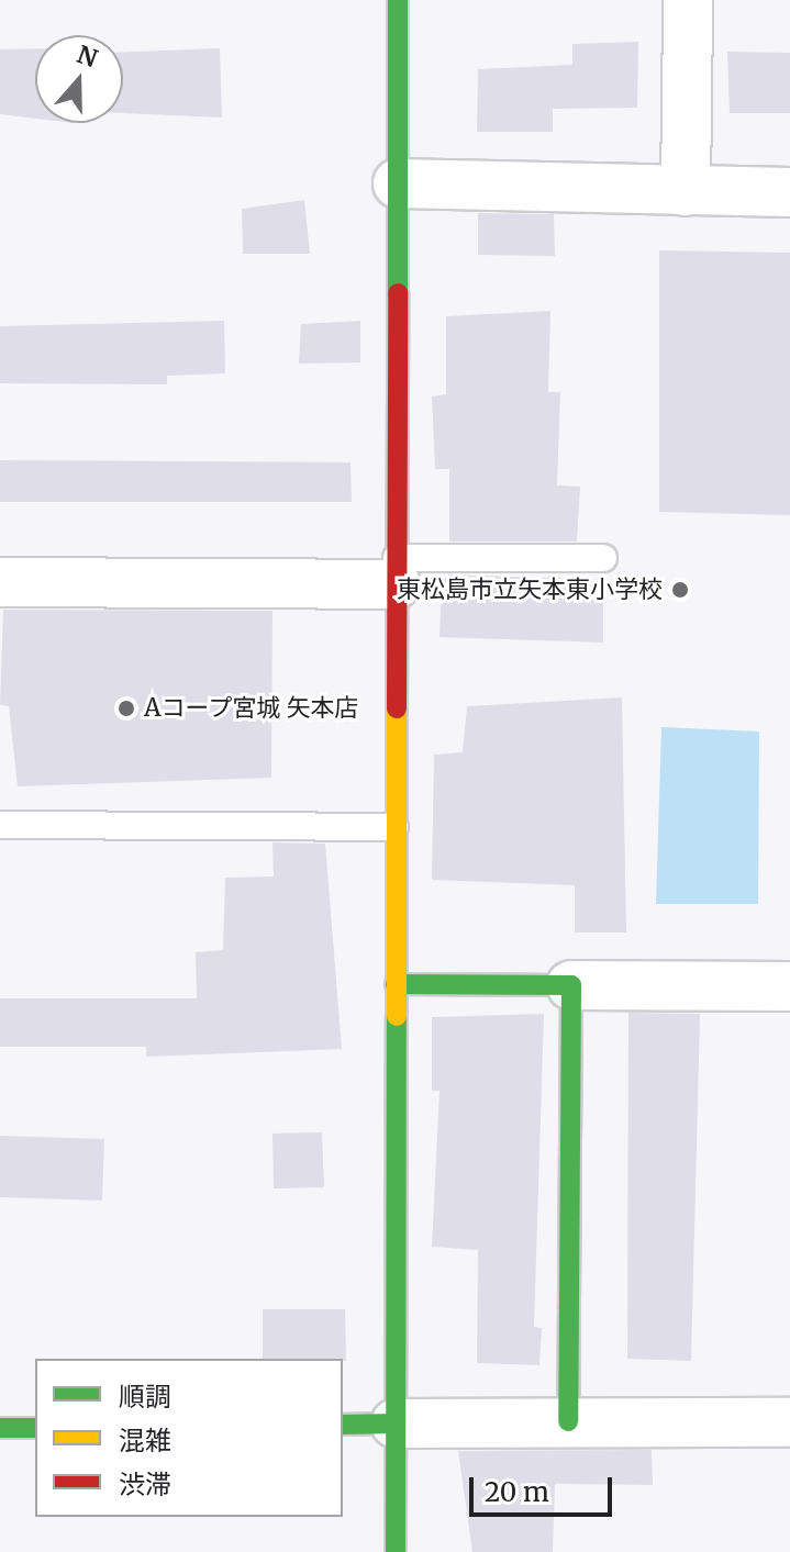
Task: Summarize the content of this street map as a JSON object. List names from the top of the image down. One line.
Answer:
{"places":["東松島市立矢本東小学校","Aコープ宮城 矢本店"],"legend":["順調","混雑","渋滞"],"scale_bar":"20 m","north":"top"}
